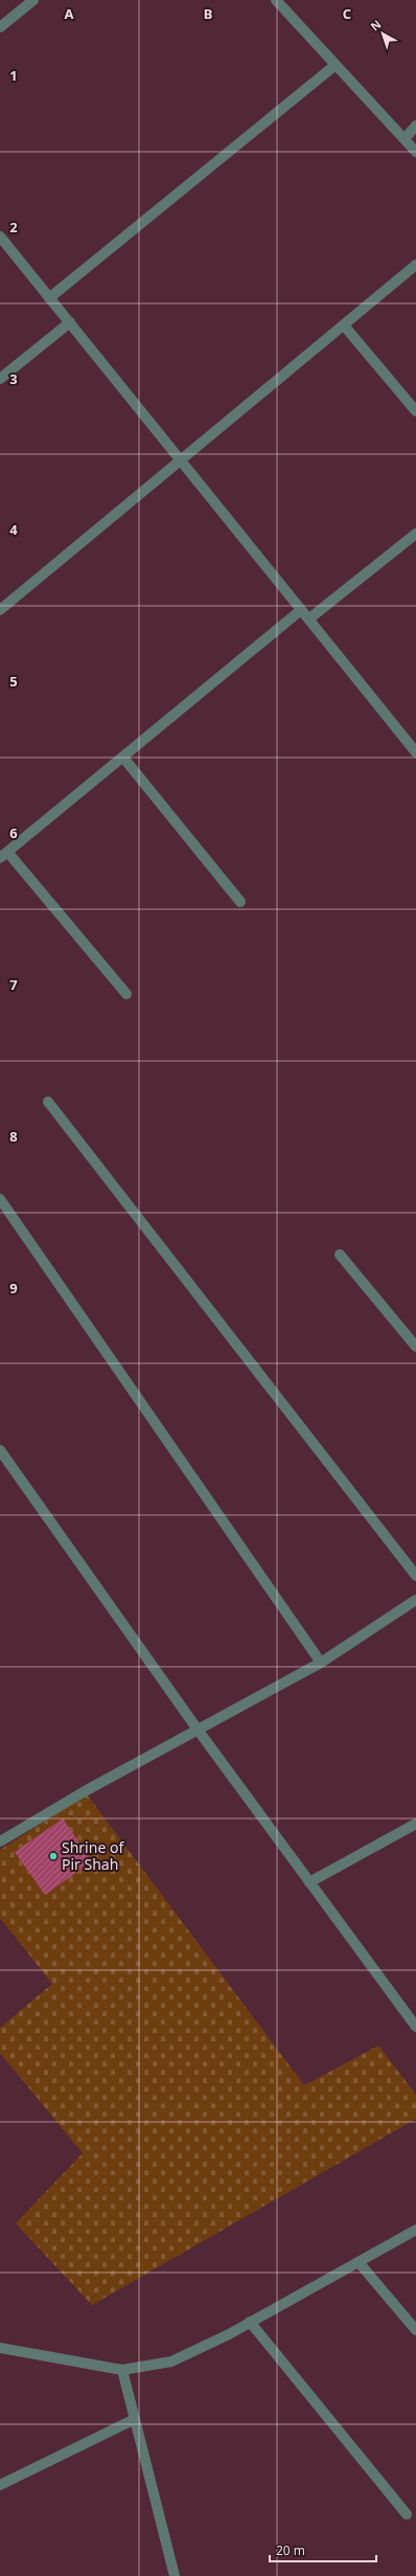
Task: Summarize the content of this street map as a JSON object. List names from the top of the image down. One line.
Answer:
{"places":["Shrine of Pir Shah"],"scale_bar":"20 m","north":"top left","grid":{"columns":["A","B","C"],"rows":["1","2","3","4","5","6","7","8","9"]}}
